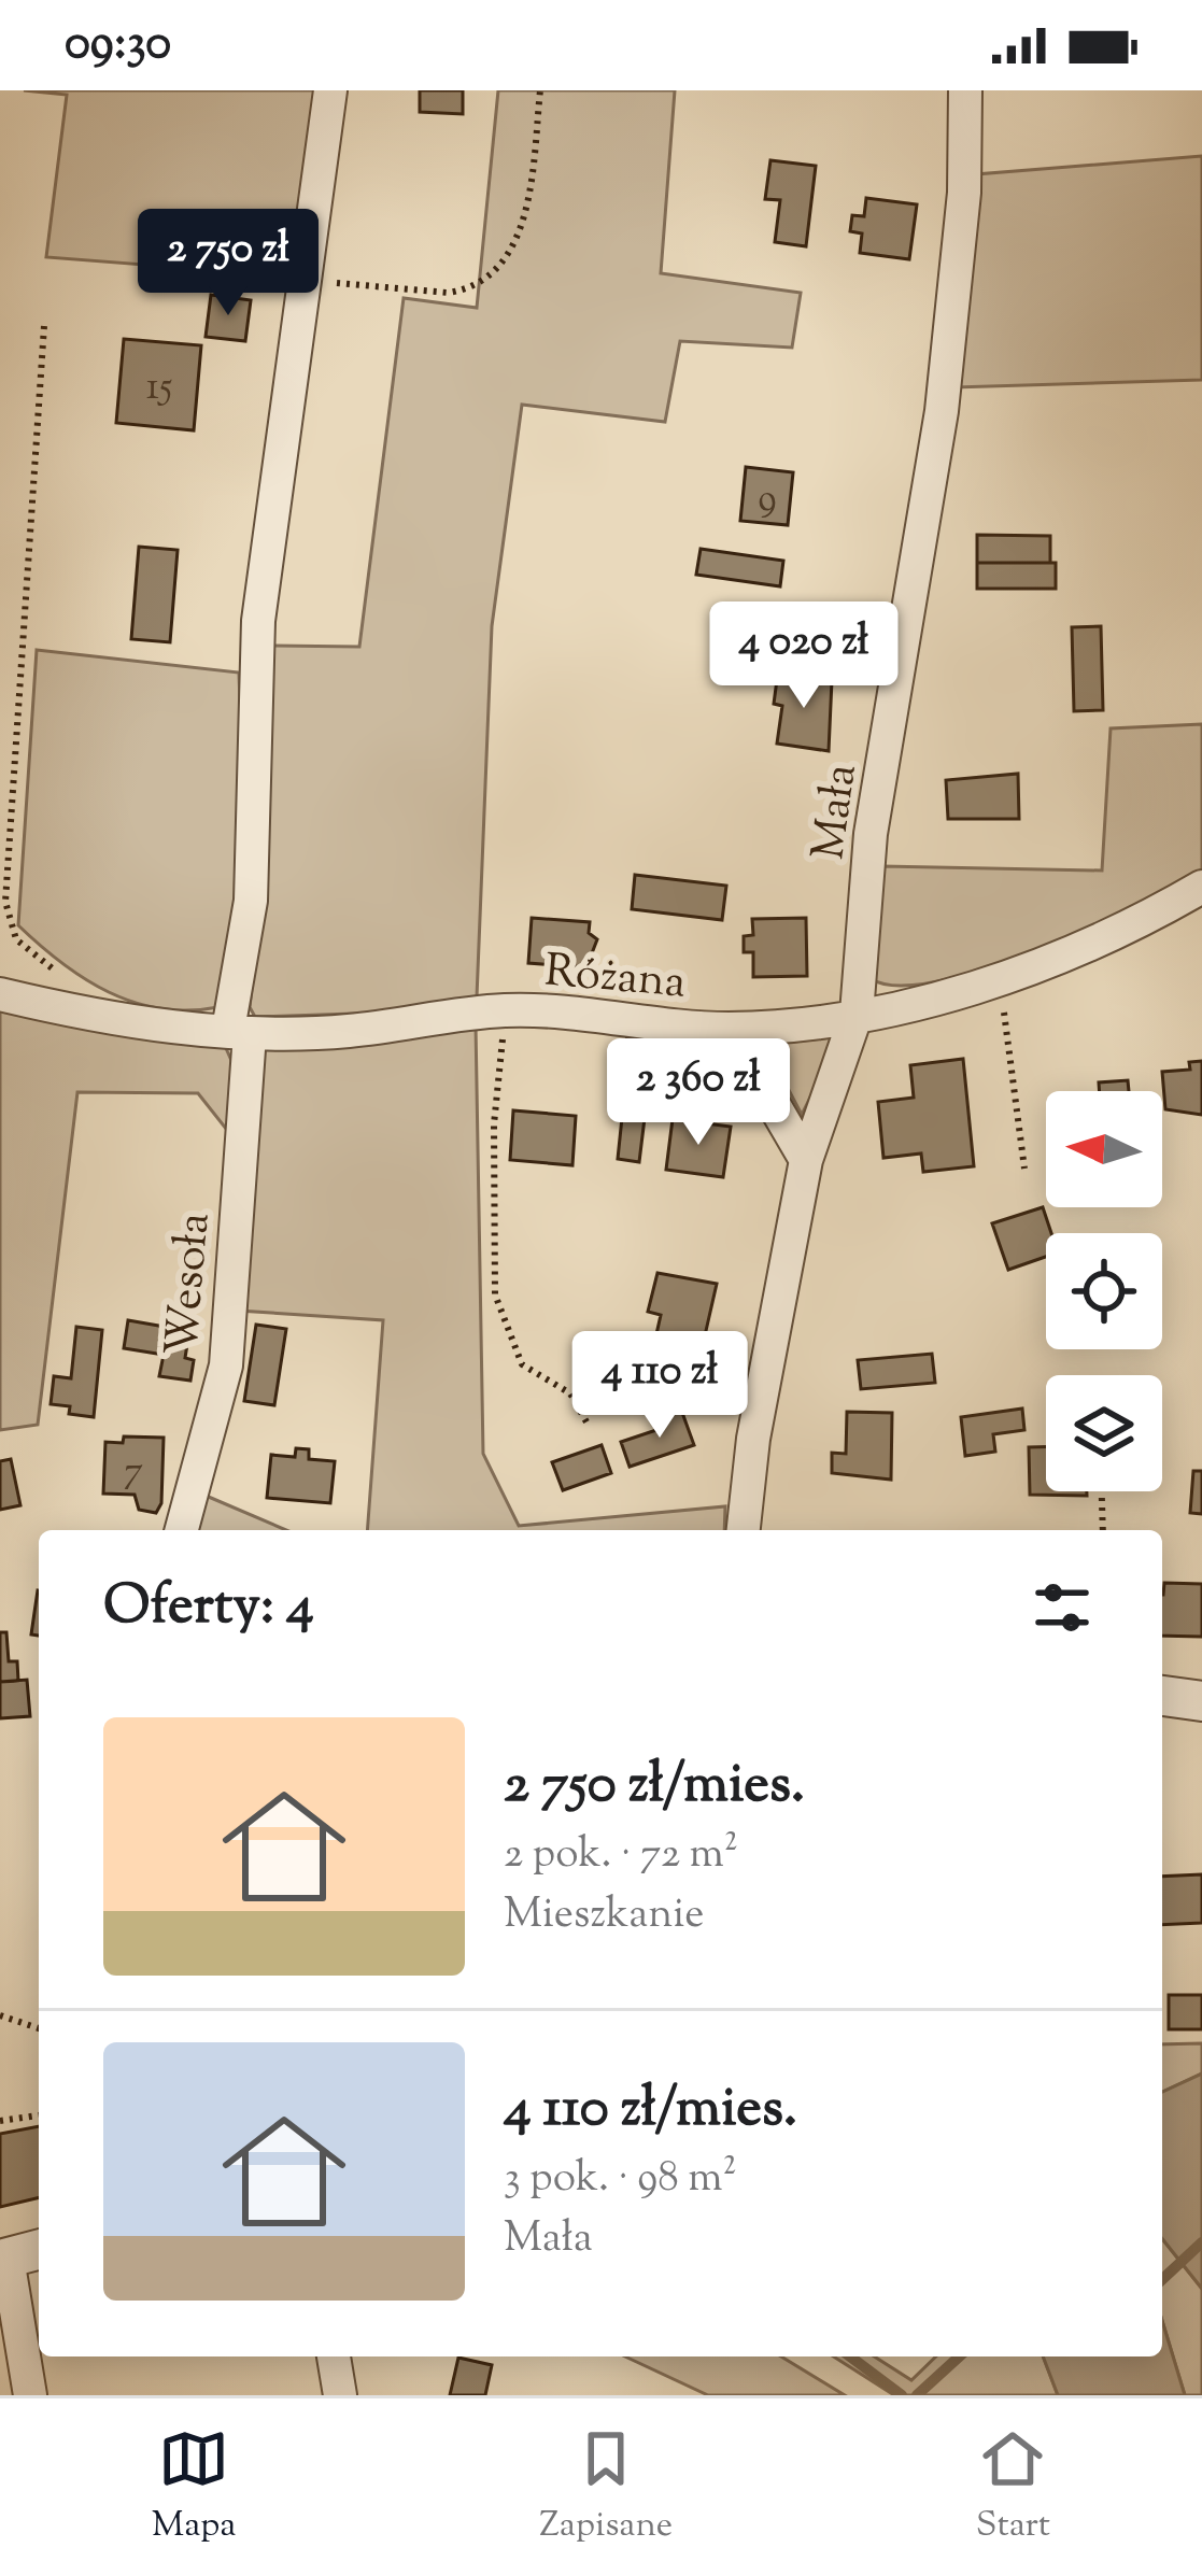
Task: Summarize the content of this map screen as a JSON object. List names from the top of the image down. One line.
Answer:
{"streets":{"street":["Mała","Różana","Wesoła"]},"crossings":[["Mała","Różana"],["Różana","Wesoła"]],"house_numbers":["15","9","7"],"north":"left","page":{"status":"09:30","price":["2 750 zł","4 020 zł","2 360 zł","4 110 zł"],"heading":"Oferty: 4","list":[{"name":"2 750 zł/mies.","note":"2 pok. · 72 m² · Mieszkanie"},{"name":"4 110 zł/mies.","note":"3 pok. · 98 m² · Mała"}],"tabs":["Mapa","Zapisane","Start"]}}
